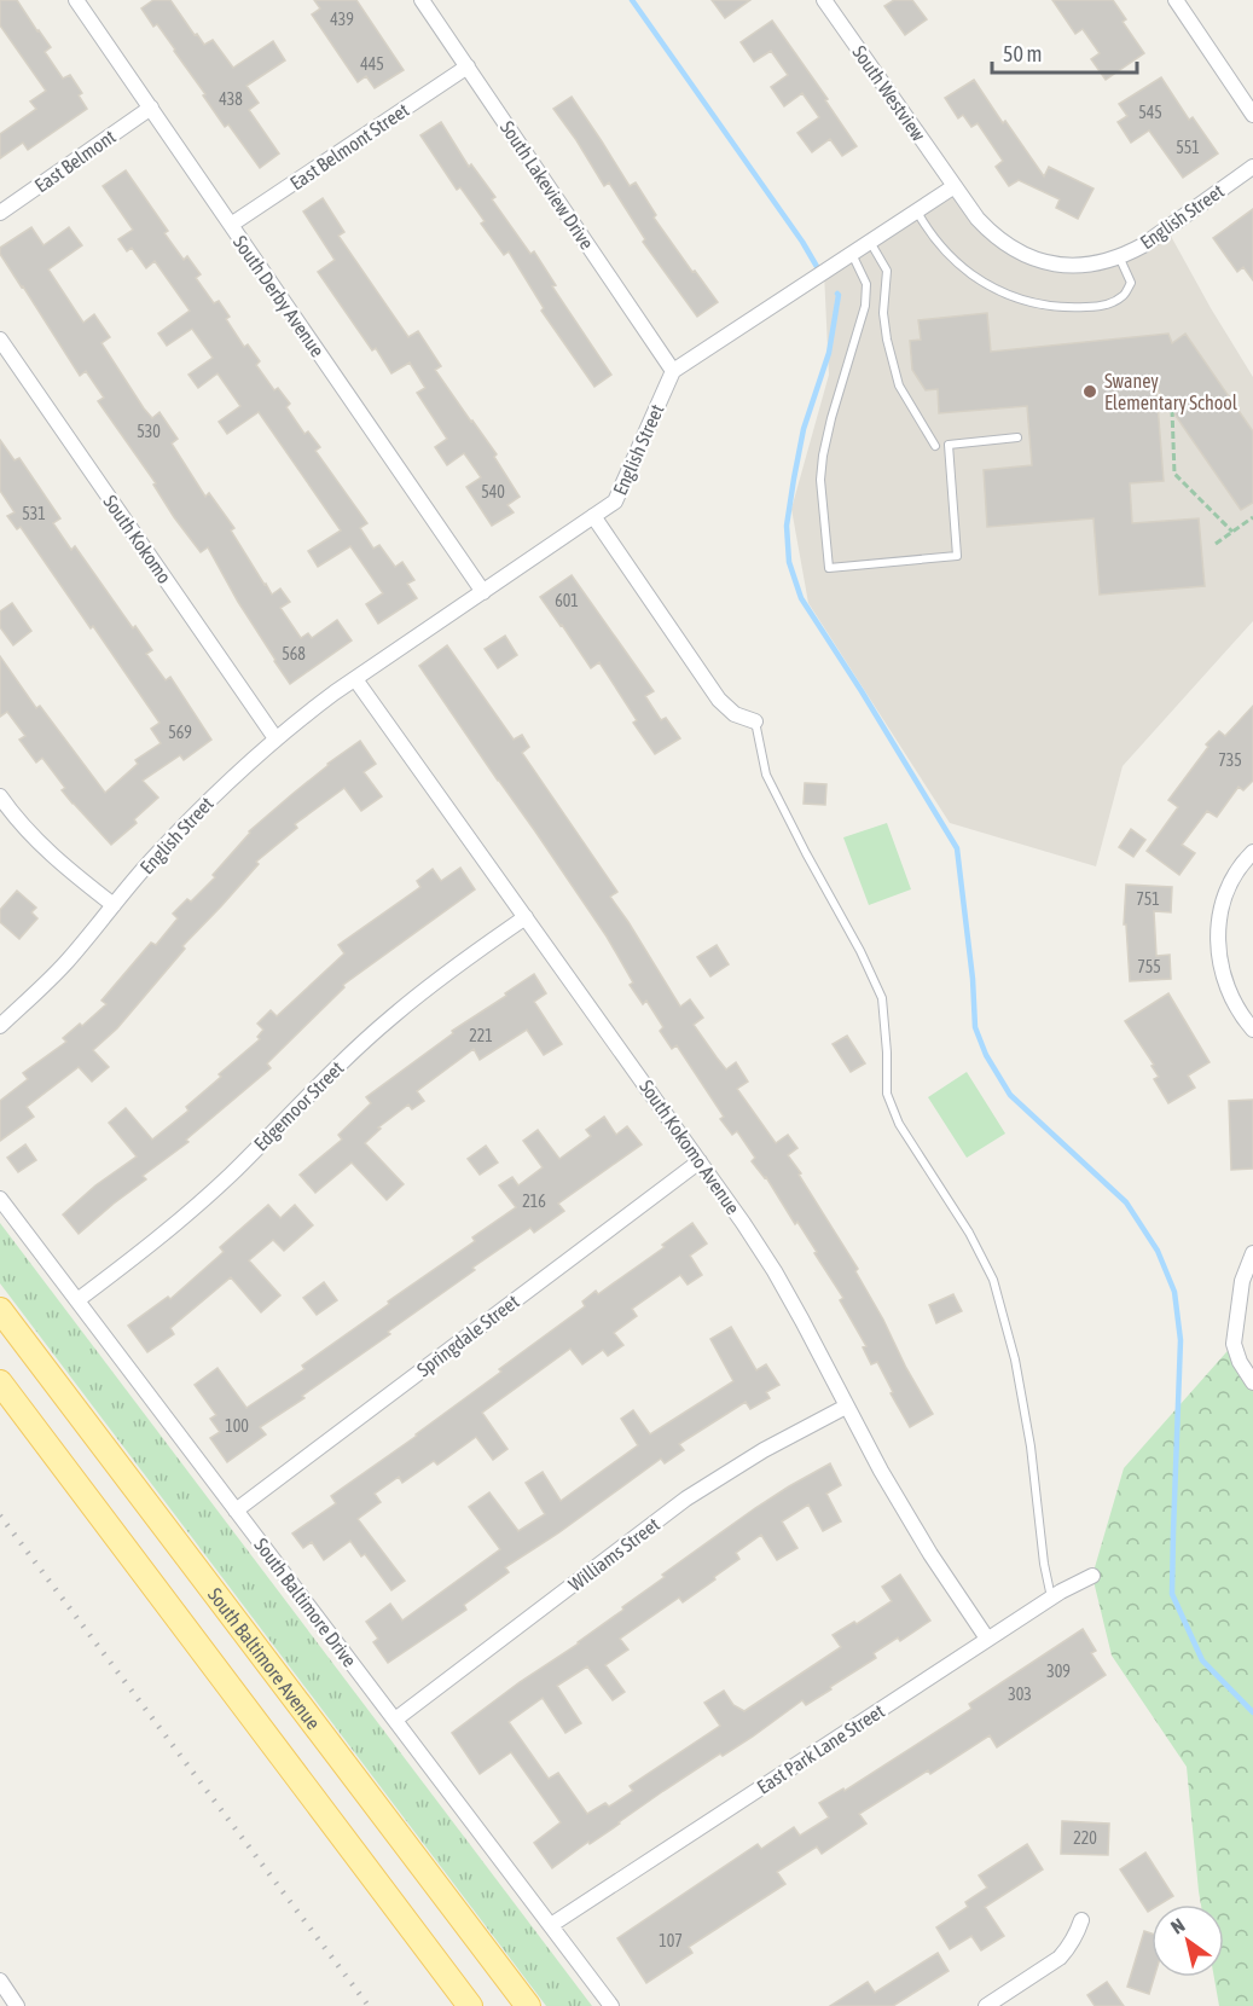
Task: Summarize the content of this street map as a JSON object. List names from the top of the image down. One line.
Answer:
{"streets":{"main road":["South Baltimore Avenue"],"street":["South Westview","East Belmont Street","East Belmont","South Lakeview Drive","English Street","South Derby Avenue","South Kokomo","Edgemoor Street","South Kokomo Avenue","Springdale Street","Williams Street","South Baltimore Drive","East Park Lane Street"]},"crossings":[["South Westview","English Street"],["East Belmont Street","South Lakeview Drive"],["East Belmont Street","South Derby Avenue"],["East Belmont","South Derby Avenue"],["South Lakeview Drive","English Street"],["English Street","South Derby Avenue"],["English Street","South Kokomo"],["English Street","South Kokomo Avenue"],["Edgemoor Street","South Kokomo Avenue"],["Edgemoor Street","South Baltimore Drive"],["South Kokomo Avenue","Springdale Street"],["South Kokomo Avenue","Williams Street"],["South Kokomo Avenue","East Park Lane Street"],["Springdale Street","South Baltimore Drive"],["Williams Street","South Baltimore Drive"],["South Baltimore Drive","East Park Lane Street"]],"places":["Swaney Elementary School"],"house_numbers":["439","445","438","545","551","530","540","531","601","568","569","735","751","755","221","216","100","309","303","220","107"],"scale_bar":"50 m","north":"top left"}
